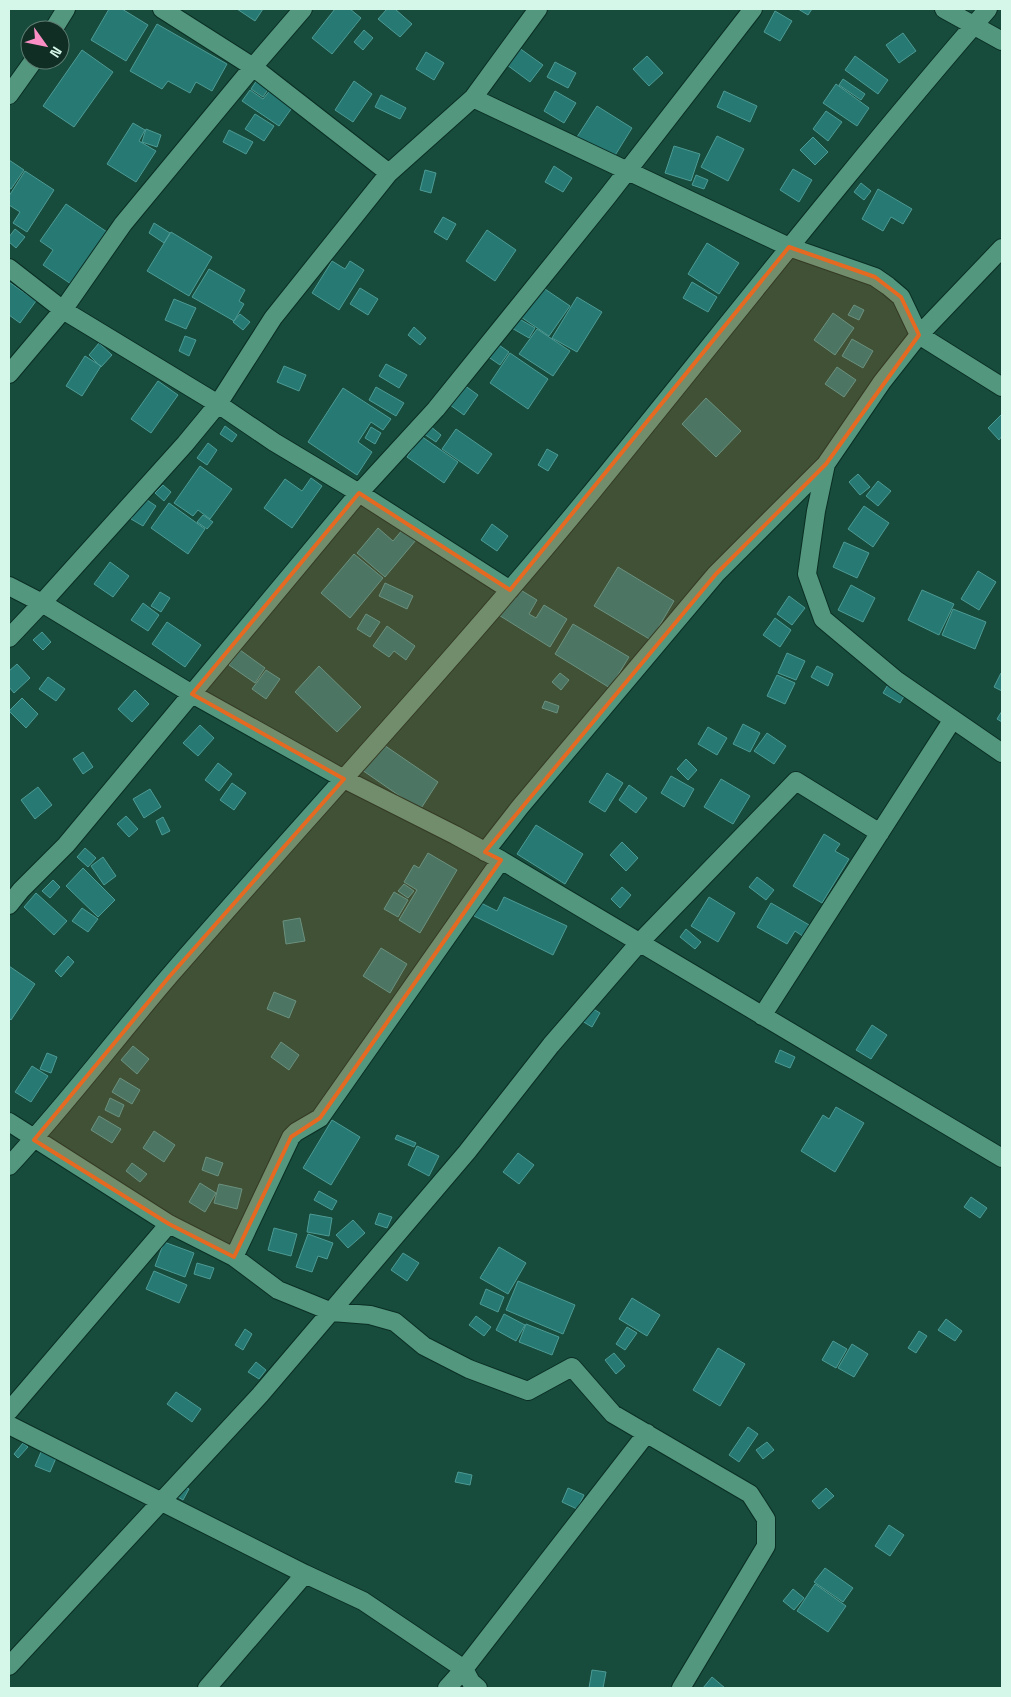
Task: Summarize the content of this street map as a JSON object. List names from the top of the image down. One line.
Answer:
{"north":"bottom right"}
